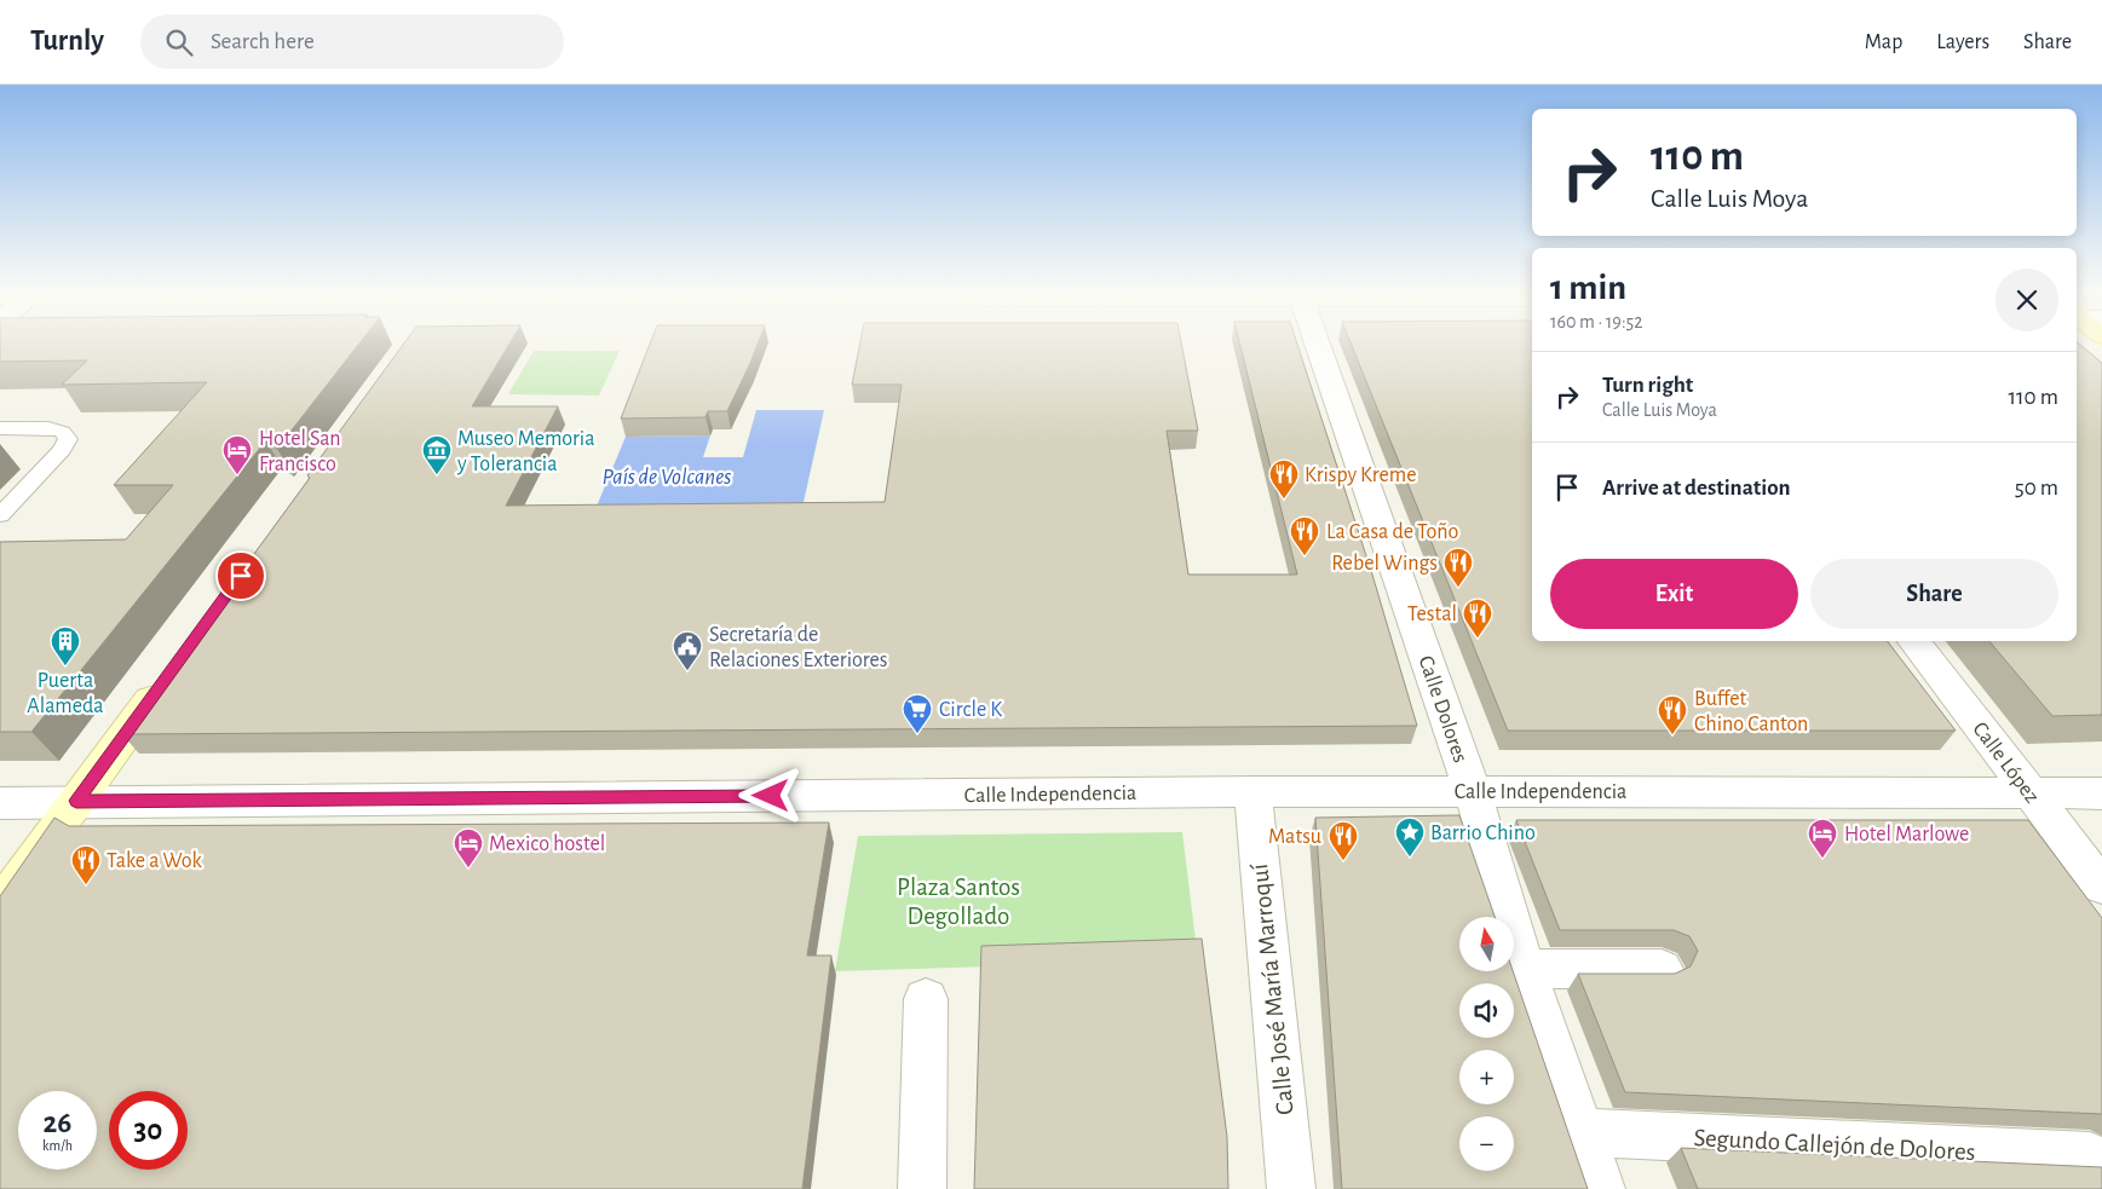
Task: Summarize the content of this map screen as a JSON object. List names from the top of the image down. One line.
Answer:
{"streets":{"street":["Calle Dolores","Calle López","Calle Independencia","Calle José María Marroquí","Segundo Callejón de Dolores"]},"crossings":[["Calle Dolores","Calle Independencia"],["Calle Dolores","Segundo Callejón de Dolores"],["Calle López","Calle Independencia"],["Calle Independencia","Calle José María Marroquí"]],"water":["País de Volcanes"],"parks":["Plaza Santos Degollado"],"places":{"hotel":["Hotel San Francisco","Hotel Marlowe","Mexico hostel"],"museum":["Museo Memoria y Tolerancia"],"restaurant":["Krispy Kreme","La Casa de Toño","Rebel Wings","Testal","Buffet Chino Canton","Matsu","Take a Wok"],"building":["Puerta Alameda"],"public building":["Secretaría de Relaciones Exteriores"],"supermarket":["Circle K"],"place":["Barrio Chino"]},"north":"top","page":{"header":"Turnly","search":"Search here","nav":["Map","Layers","Share"],"turn":["110 m","Calle Luis Moya"],"heading":["1 min","160 m · 19:52"],"list":[{"name":"Turn right","note":"Calle Luis Moya","value":"110 m"},{"name":"Arrive at destination","value":"50 m"}],"buttons":["Exit","Share"],"map_buttons":["+","−"],"speed":"26 km/h","limit":"30"}}
